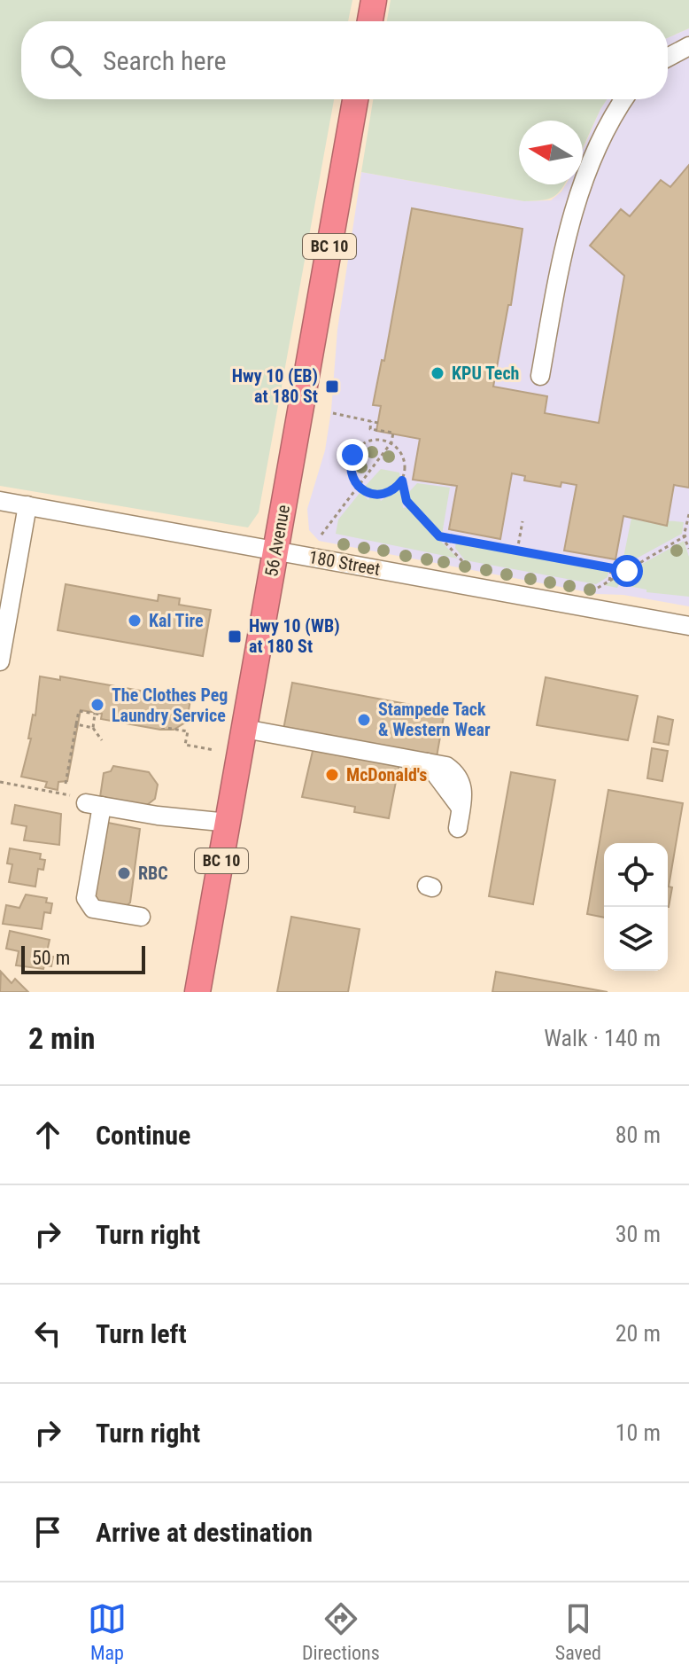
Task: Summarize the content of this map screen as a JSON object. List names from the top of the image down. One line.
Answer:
{"streets":{"highway":["BC 10","56 Avenue"],"street":["180 Street"]},"crossings":[["56 Avenue","180 Street"]],"places":{"other":["KPU Tech","Kal Tire","The Clothes Peg Laundry Service","Stampede Tack & Western Wear","McDonald's","RBC"],"transit":["Hwy 10 (EB) at 180 St","Hwy 10 (WB) at 180 St"]},"scale_bar":"50 m","north":"left","page":{"search":"Search here","scale":"50 m","heading":["2 min","Walk · 140 m"],"list":[["Continue","80 m"],["Turn right","30 m"],["Turn left","20 m"],["Turn right","10 m"],"Arrive at destination"],"nav":["Map","Directions","Saved"]}}
